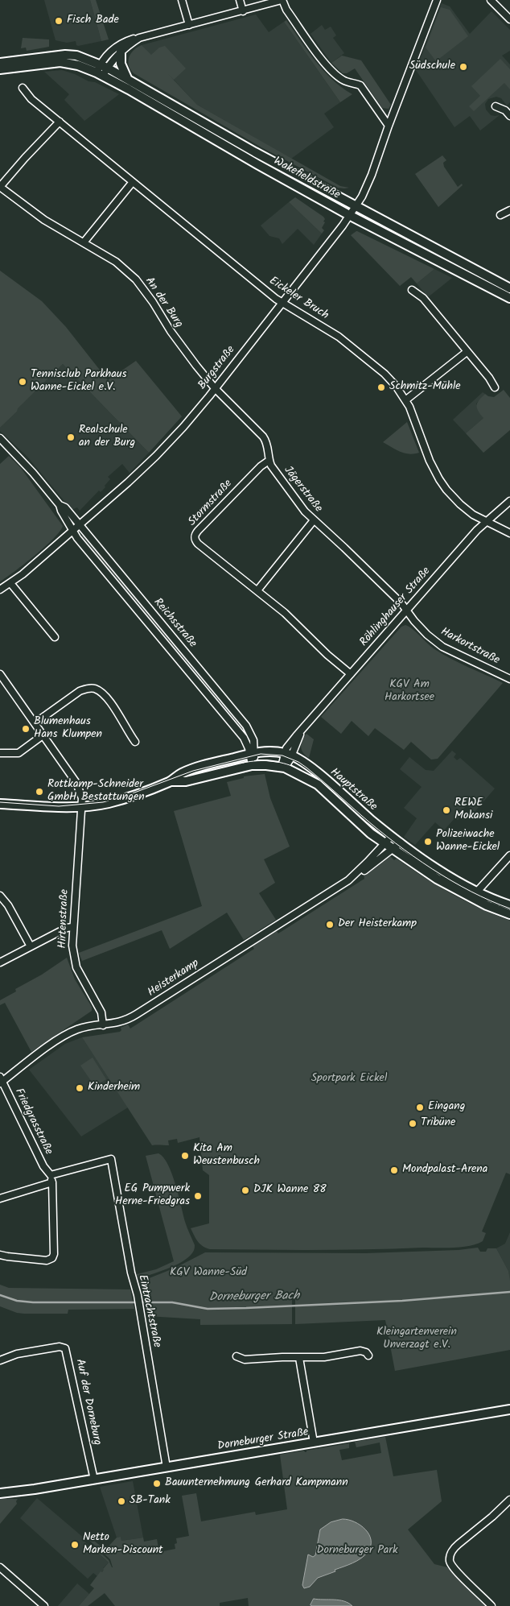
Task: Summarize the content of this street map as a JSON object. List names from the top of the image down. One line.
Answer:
{"streets":{"street":["Wakefieldstraße","Eickeler Bruch","An der Burg","Burgstraße","Jägerstraße","Stormstraße","Röhlinghauser Straße","Reichsstraße","Harkortstraße","Hauptstraße","Hirtenstraße","Heisterkamp","Friedgrasstraße","Eintrachtstraße","Auf der Dorneburg","Dorneburger Straße"]},"crossings":[["Wakefieldstraße","Burgstraße"],["Eickeler Bruch","Burgstraße"],["Eickeler Bruch","Röhlinghauser Straße"],["An der Burg","Burgstraße"],["An der Burg","Jägerstraße"],["Burgstraße","Jägerstraße"],["Burgstraße","Reichsstraße"],["Jägerstraße","Stormstraße"],["Jägerstraße","Röhlinghauser Straße"],["Jägerstraße","Harkortstraße"],["Stormstraße","Röhlinghauser Straße"],["Röhlinghauser Straße","Harkortstraße"],["Röhlinghauser Straße","Hauptstraße"],["Reichsstraße","Hauptstraße"],["Hauptstraße","Hirtenstraße"],["Hauptstraße","Heisterkamp"],["Hirtenstraße","Heisterkamp"],["Heisterkamp","Friedgrasstraße"],["Friedgrasstraße","Eintrachtstraße"],["Eintrachtstraße","Dorneburger Straße"],["Auf der Dorneburg","Dorneburger Straße"]],"water":["Dorneburger Bach"],"parks":["KGV Am Harkortsee","Sportpark Eickel","KGV Wanne-Süd","Kleingartenverein Unverzagt e.V.","Dorneburger Park"],"places":["Fisch Bade","Südschule","Tennisclub Parkhaus Wanne-Eickel e.V.","Schmitz-Mühle","Realschule an der Burg","Blumenhaus Hans Klumpen","Rottkamp-Schneider GmbH Bestattungen","REWE Mokansi","Polizeiwache Wanne-Eickel","Der Heisterkamp","Kinderheim","Eingang","Tribüne","Kita Am Weustenbusch","Mondpalast-Arena","DJK Wanne 88","EG Pumpwerk Herne-Friedgras","Bauunternehmung Gerhard Kampmann","SB-Tank","Netto Marken-Discount"]}
